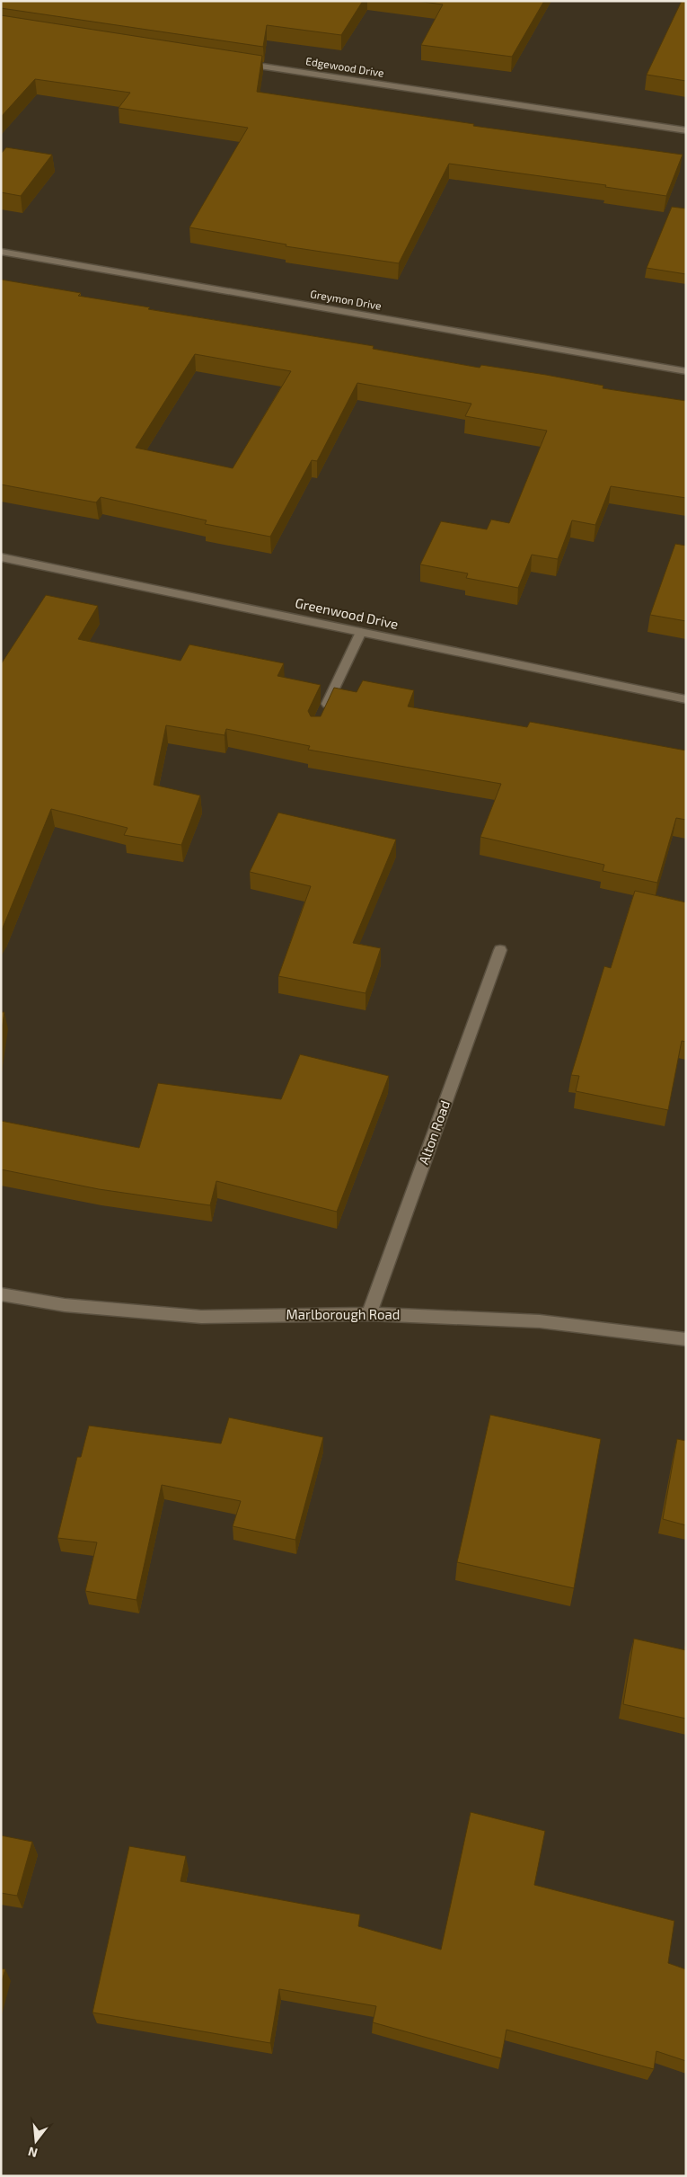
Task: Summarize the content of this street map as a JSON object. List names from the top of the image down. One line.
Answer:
{"streets":{"street":["Edgewood Drive","Greymon Drive","Greenwood Drive","Alton Road","Marlborough Road"]},"crossings":[["Alton Road","Marlborough Road"]],"north":"bottom"}
